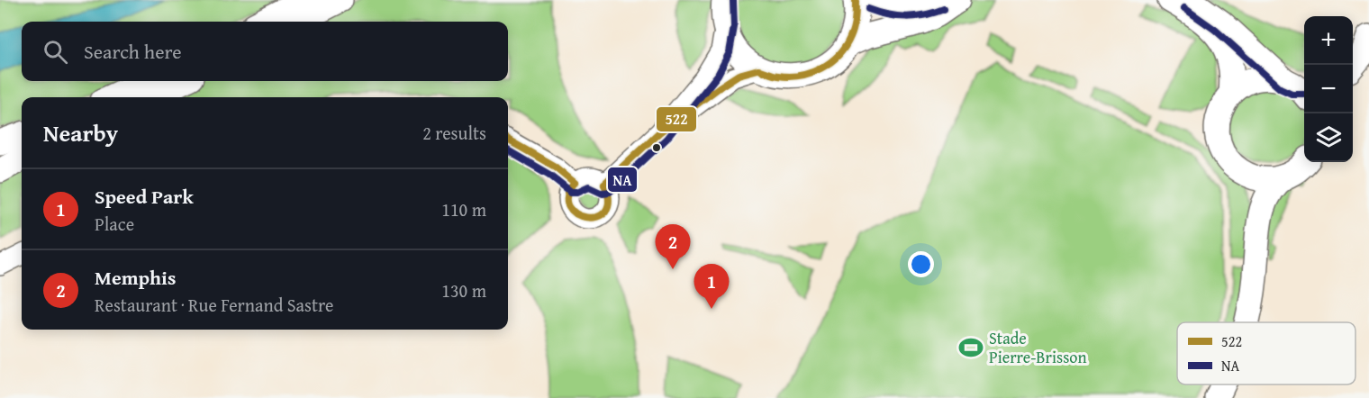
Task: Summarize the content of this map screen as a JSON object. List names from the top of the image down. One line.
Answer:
{"places":{"sports":["Stade Pierre-Brisson"]},"lines":["transit line 522","transit line NA"],"legend":["522","NA"],"page":{"map_buttons":["+","−"],"search":"Search here","heading":["Nearby","2 results"],"list":[{"mark":"1","name":"Speed Park","note":"Place","value":"110 m"},{"mark":"2","name":"Memphis","note":"Restaurant · Rue Fernand Sastre","value":"130 m"}],"pins":["2","1"]}}
